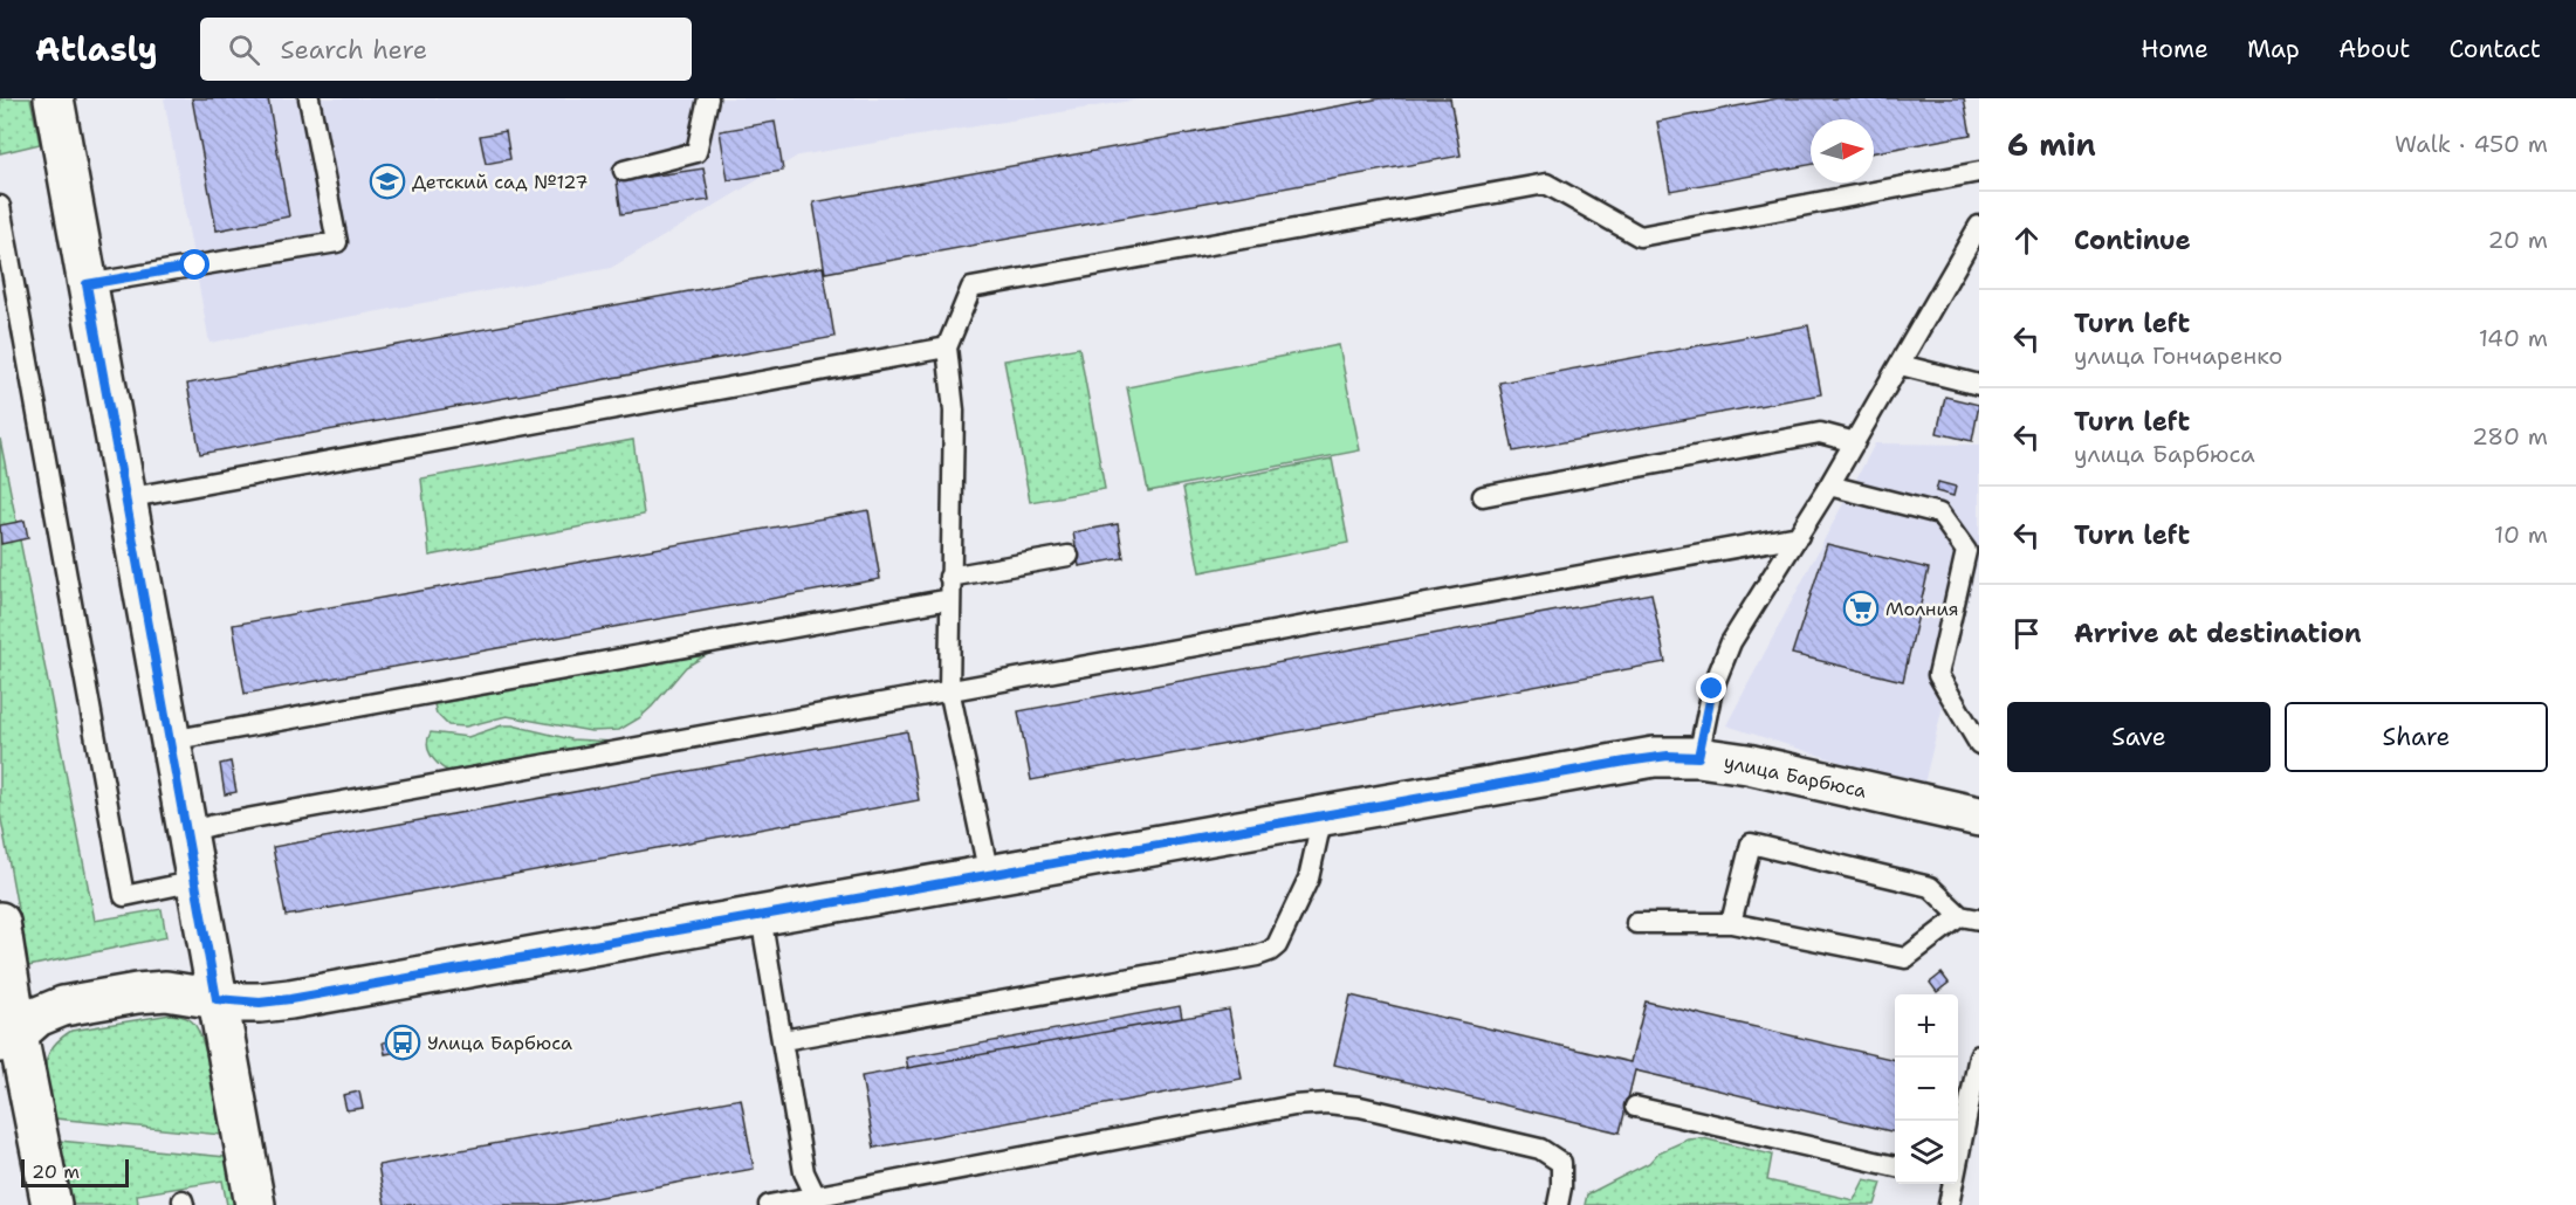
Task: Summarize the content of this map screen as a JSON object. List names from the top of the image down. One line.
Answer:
{"streets":{"street":["улица Барбюса"]},"places":{"school or university":["Детский сад №127"],"supermarket":["Молния"],"bus stop":["Улица Барбюса"]},"scale_bar":"20 m","north":"right","page":{"header":"Atlasly","search":"Search here","nav":["Home","Map","About","Contact"],"heading":["6 min","Walk · 450 m"],"list":[["Continue","20 m"],["Turn left","улица Гончаренко","140 m"],["Turn left","улица Барбюса","280 m"],["Turn left","10 m"],"Arrive at destination"],"buttons":["Save","Share"],"map_buttons":["+","−"],"scale":"20 m"}}
